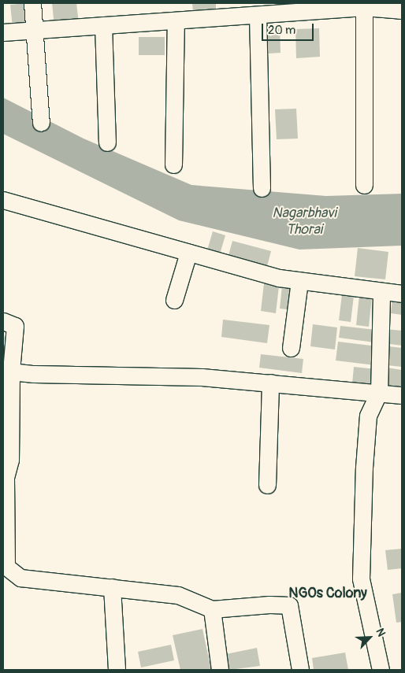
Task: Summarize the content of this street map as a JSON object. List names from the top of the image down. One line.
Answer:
{"districts":["NGOs Colony"],"water":["Nagarbhavi Thorai"],"scale_bar":"20 m","north":"top right"}
